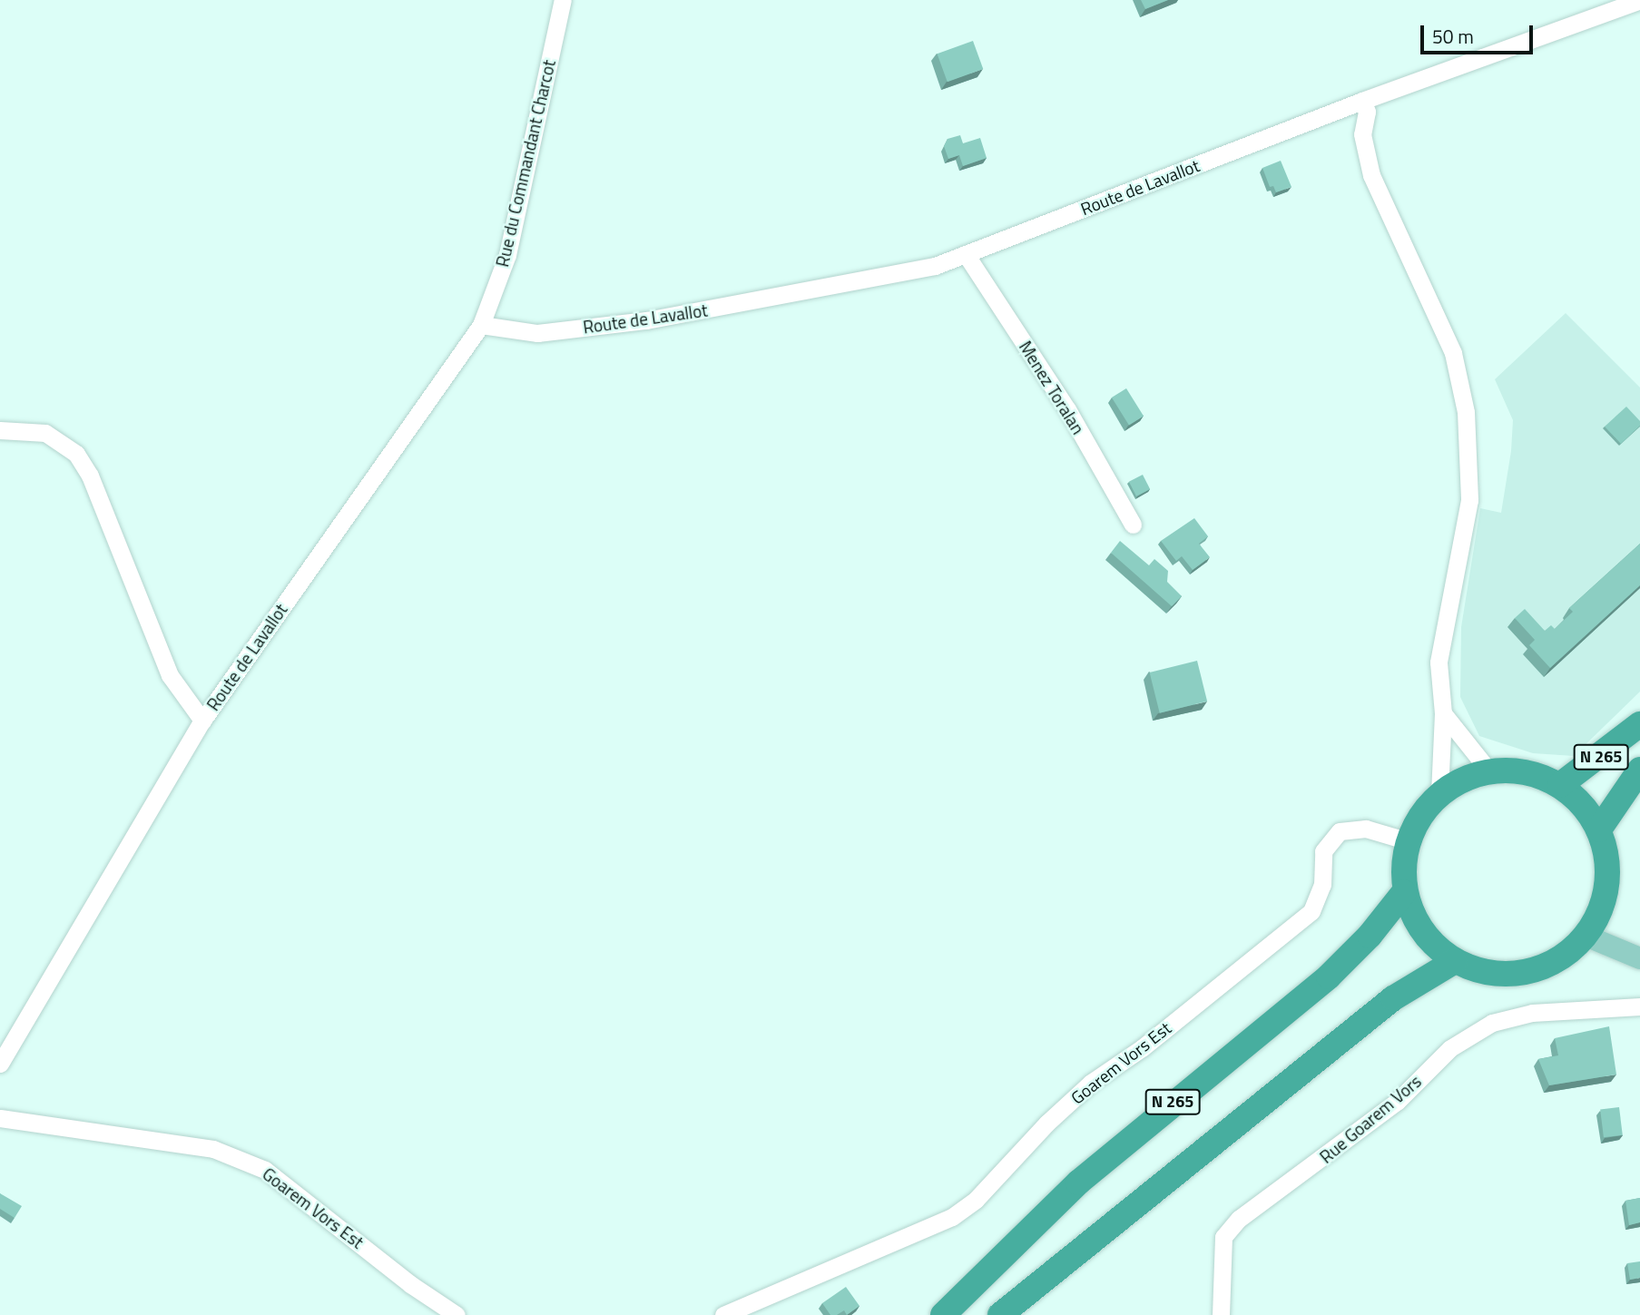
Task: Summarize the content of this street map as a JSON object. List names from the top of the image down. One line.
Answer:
{"streets":{"highway":["N 265"],"street":["Rue du Commandant Charcot","Route de Lavallot","Menez Toralan","Goarem Vors Est","Rue Goarem Vors"]},"crossings":[["Rue du Commandant Charcot","Route de Lavallot"],["Route de Lavallot","Menez Toralan"],["N 265","Goarem Vors Est"]],"scale_bar":"50 m"}
